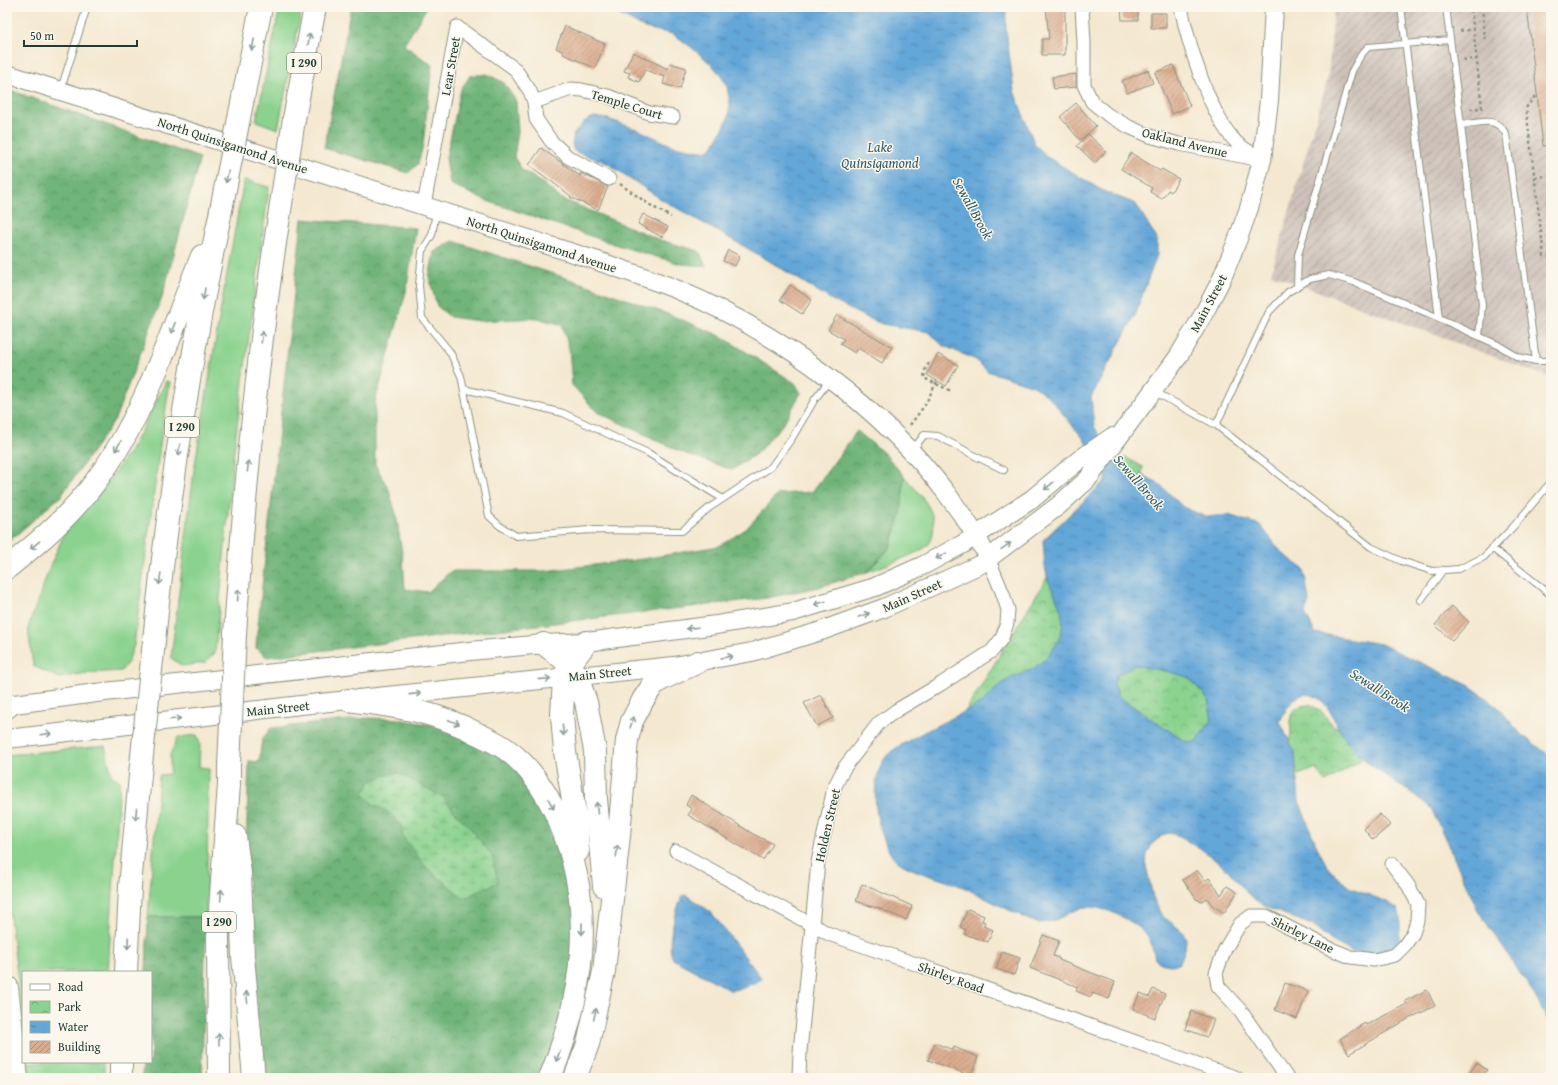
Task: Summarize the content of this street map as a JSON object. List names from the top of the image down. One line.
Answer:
{"streets":{"highway":["I 290"],"main road":["North Quinsigamond Avenue","Main Street"],"street":["Lear Street","Temple Court","Oakland Avenue","Holden Street","Shirley Lane","Shirley Road"]},"crossings":[["Lear Street","Temple Court"],["Lear Street","North Quinsigamond Avenue"],["Oakland Avenue","Main Street"],["North Quinsigamond Avenue","Main Street"],["North Quinsigamond Avenue","Holden Street"],["Main Street","Holden Street"],["Holden Street","Shirley Road"]],"water":["Lake Quinsigamond","Sewall Brook"],"legend":["Road","Park","Water","Building"],"scale_bar":"50 m"}
